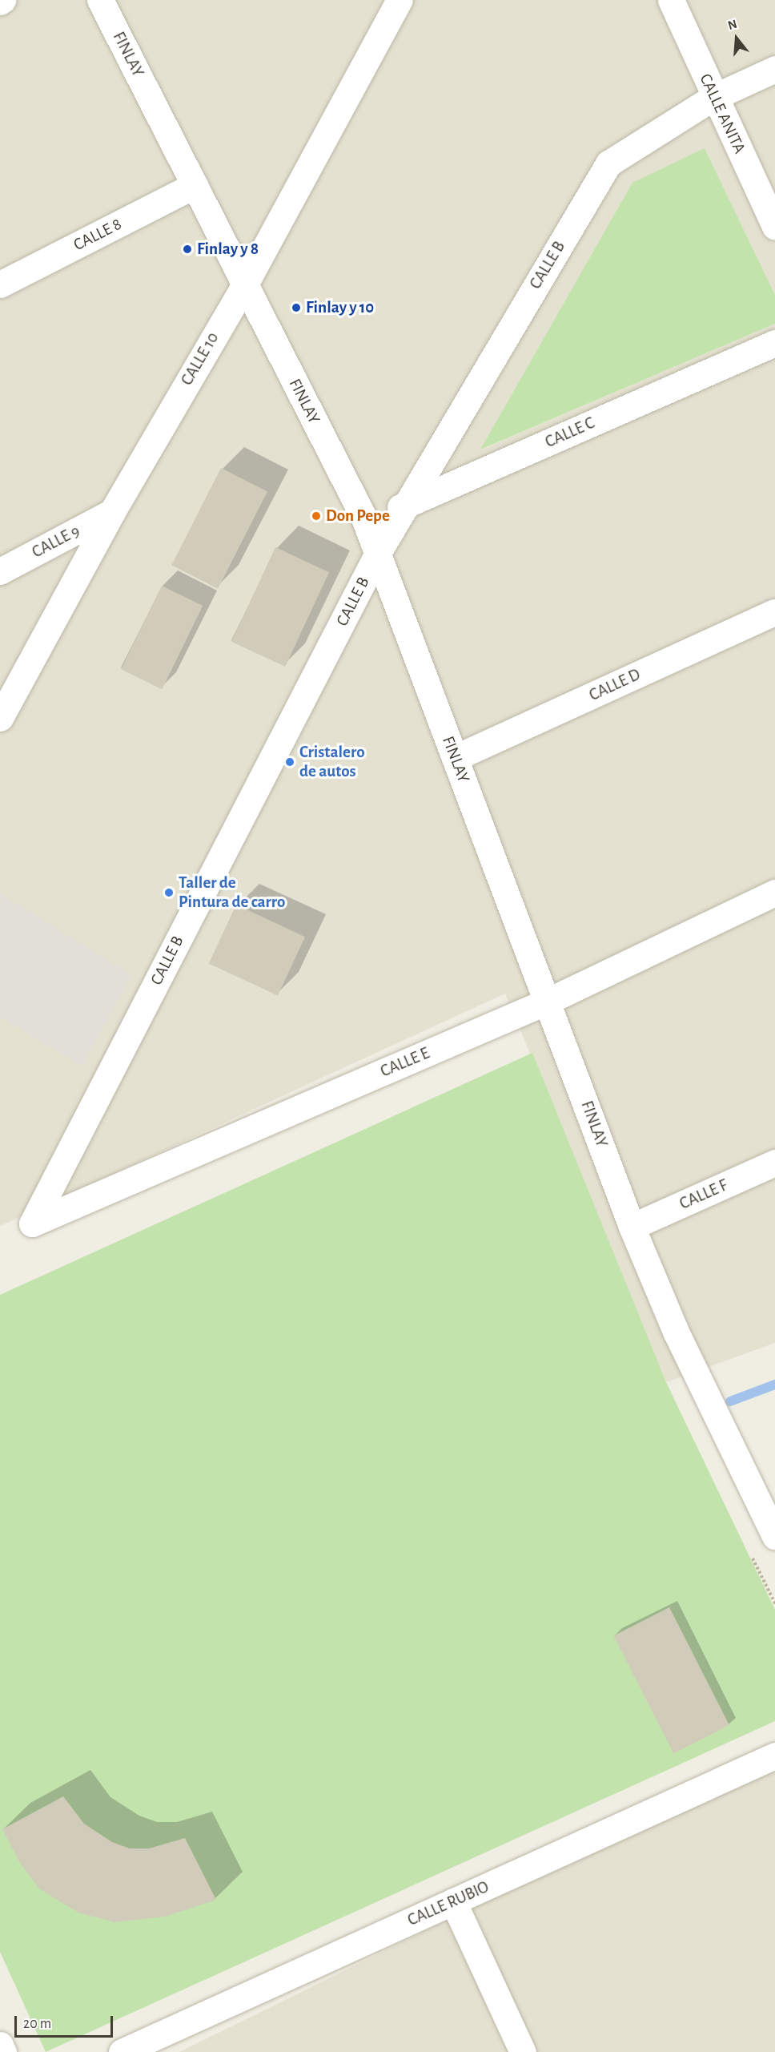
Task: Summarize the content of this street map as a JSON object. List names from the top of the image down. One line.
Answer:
{"streets":{"street":["FINLAY","CALLE ANITA","CALLE 8","CALLE B","CALLE 10","CALLE C","CALLE 9","CALLE D","CALLE E","CALLE F","CALLE RUBIO"]},"crossings":[["FINLAY","CALLE 8"],["FINLAY","CALLE B"],["FINLAY","CALLE 10"],["FINLAY","CALLE C"],["FINLAY","CALLE D"],["FINLAY","CALLE E"],["FINLAY","CALLE F"],["CALLE ANITA","CALLE B"],["CALLE B","CALLE C"],["CALLE B","CALLE E"],["CALLE 10","CALLE 9"]],"places":["Finlay y 8","Finlay y 10","Don Pepe","Cristalero de autos","Taller de Pintura de carro"],"scale_bar":"20 m","north":"top"}
